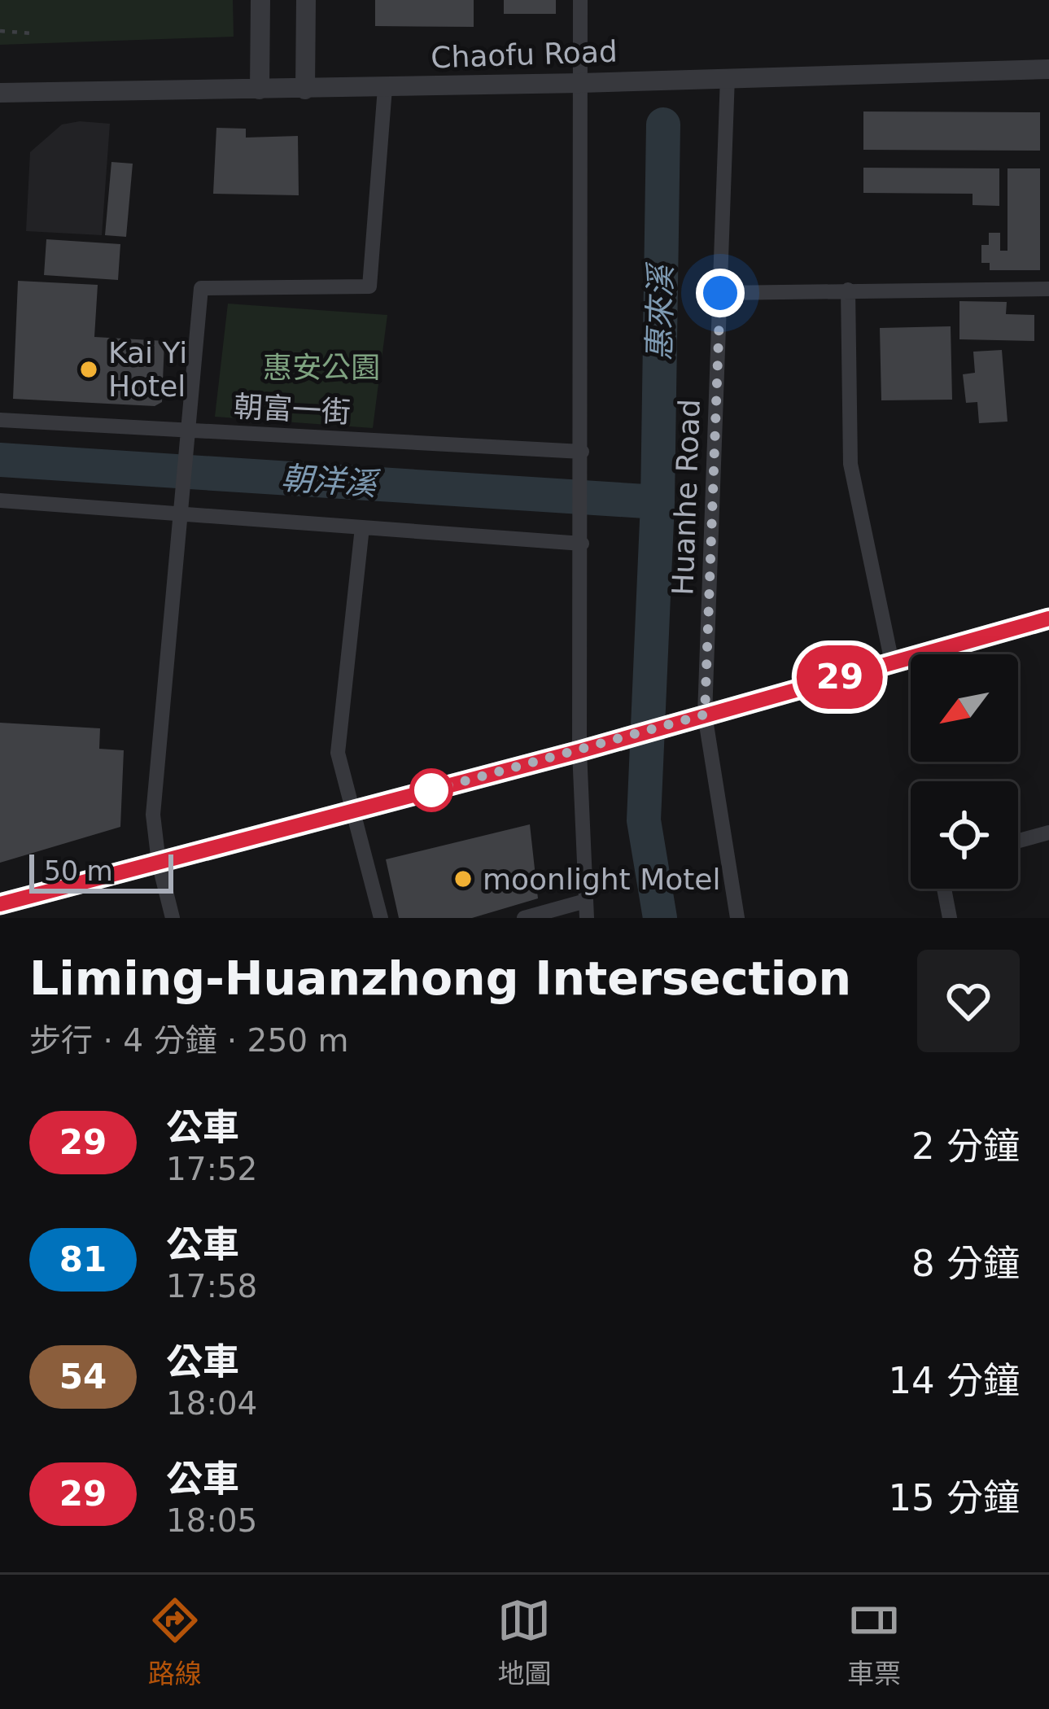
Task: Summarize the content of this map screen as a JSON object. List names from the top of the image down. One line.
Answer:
{"streets":{"street":["Chaofu Road","朝富一街","Huanhe Road"]},"crossings":[["Chaofu Road","Huanhe Road"]],"water":["惠來溪","朝洋溪"],"parks":["惠安公園"],"places":["Kai Yi Hotel","moonlight Motel"],"lines":["bus line 29"],"scale_bar":"50 m","north":"bottom left","page":{"on_map":"29","scale":"50 m","heading":["Liming-Huanzhong Intersection","步行 · 4 分鐘 · 250 m"],"list":[{"mark":"29","name":"公車","note":"17:52","value":"2 分鐘"},{"mark":"81","name":"公車","note":"17:58","value":"8 分鐘"},{"mark":"54","name":"公車","note":"18:04","value":"14 分鐘"},{"mark":"29","name":"公車","note":"18:05","value":"15 分鐘"}],"tabs":["路線","地圖","車票"]}}
